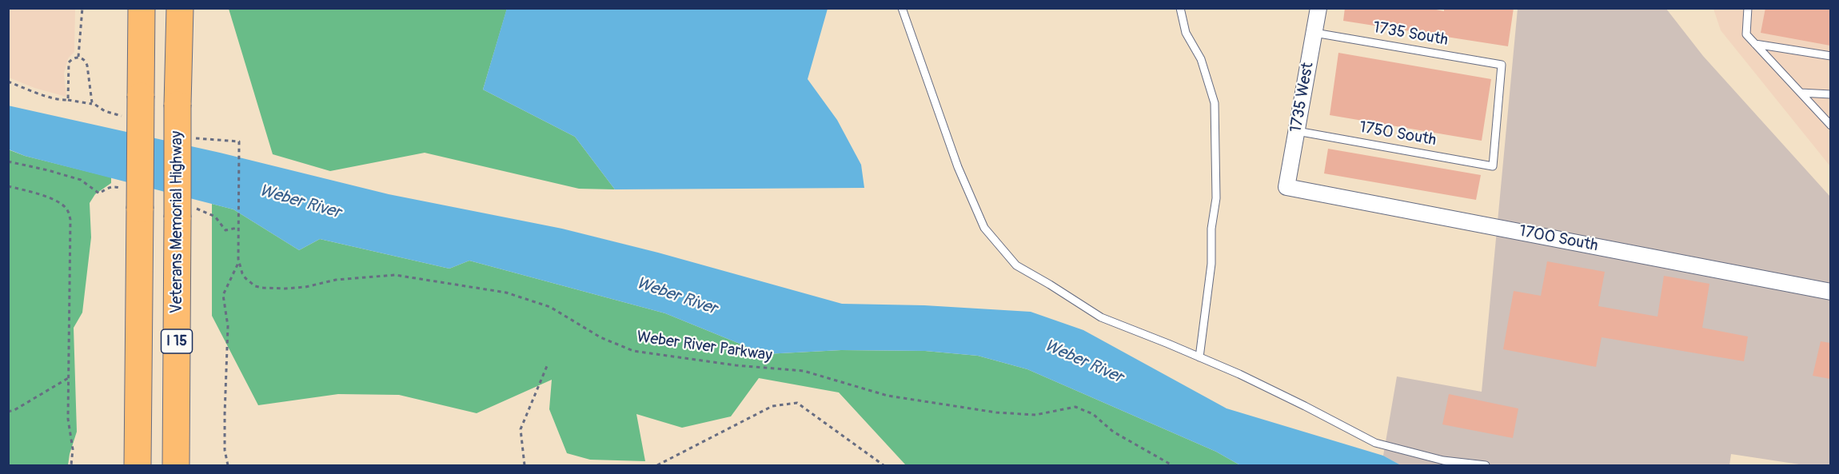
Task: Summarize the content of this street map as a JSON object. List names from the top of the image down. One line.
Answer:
{"streets":{"highway":["Veterans Memorial Highway","I 15"],"street":["1735 West","1700 South"],"lane":["1735 South","1750 South"],"path":["Weber River Parkway"]},"crossings":[["1735 South","1735 West"],["1735 South","1750 South"],["1735 West","1750 South"],["1735 West","1700 South"]],"water":["Weber River"]}
